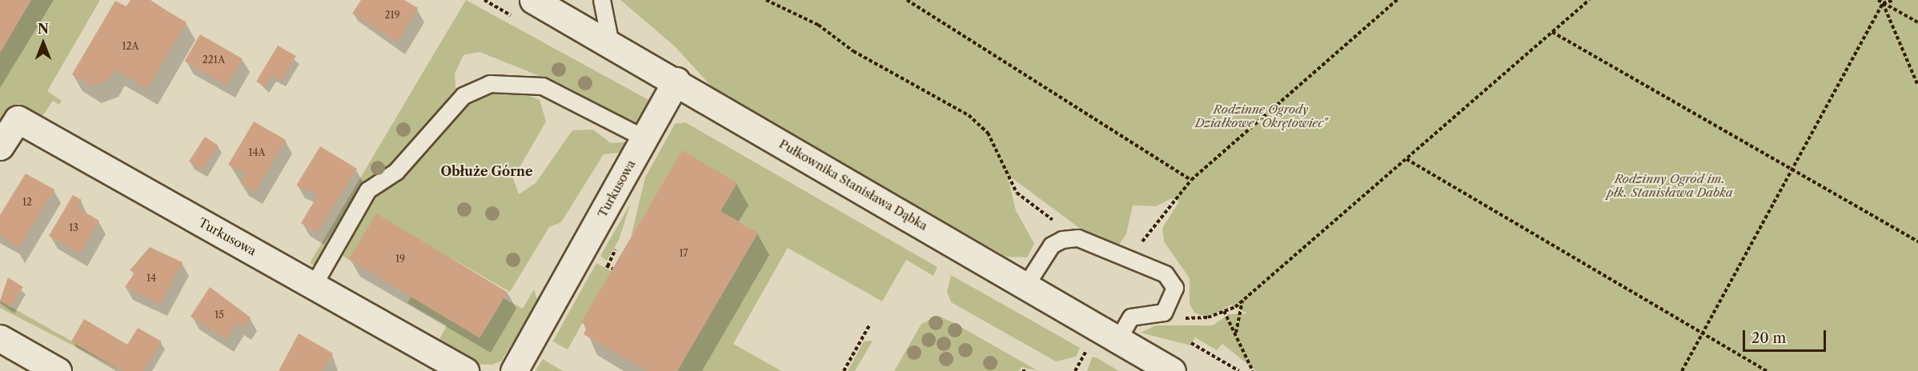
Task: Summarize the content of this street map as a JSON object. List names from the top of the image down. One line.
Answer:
{"streets":{"street":["Pułkownika Stanisława Dąbka","Turkusowa"]},"crossings":[["Pułkownika Stanisława Dąbka","Turkusowa"]],"districts":["Obłuże Górne"],"parks":["Rodzinne Ogrody Działkowe \"Okrętowiec\"","Rodzinny Ogród im. płk. Stanisława Dabka"],"house_numbers":["219","12A","221A","14A","12","13","17","19","14","15"],"scale_bar":"20 m","north":"top"}
